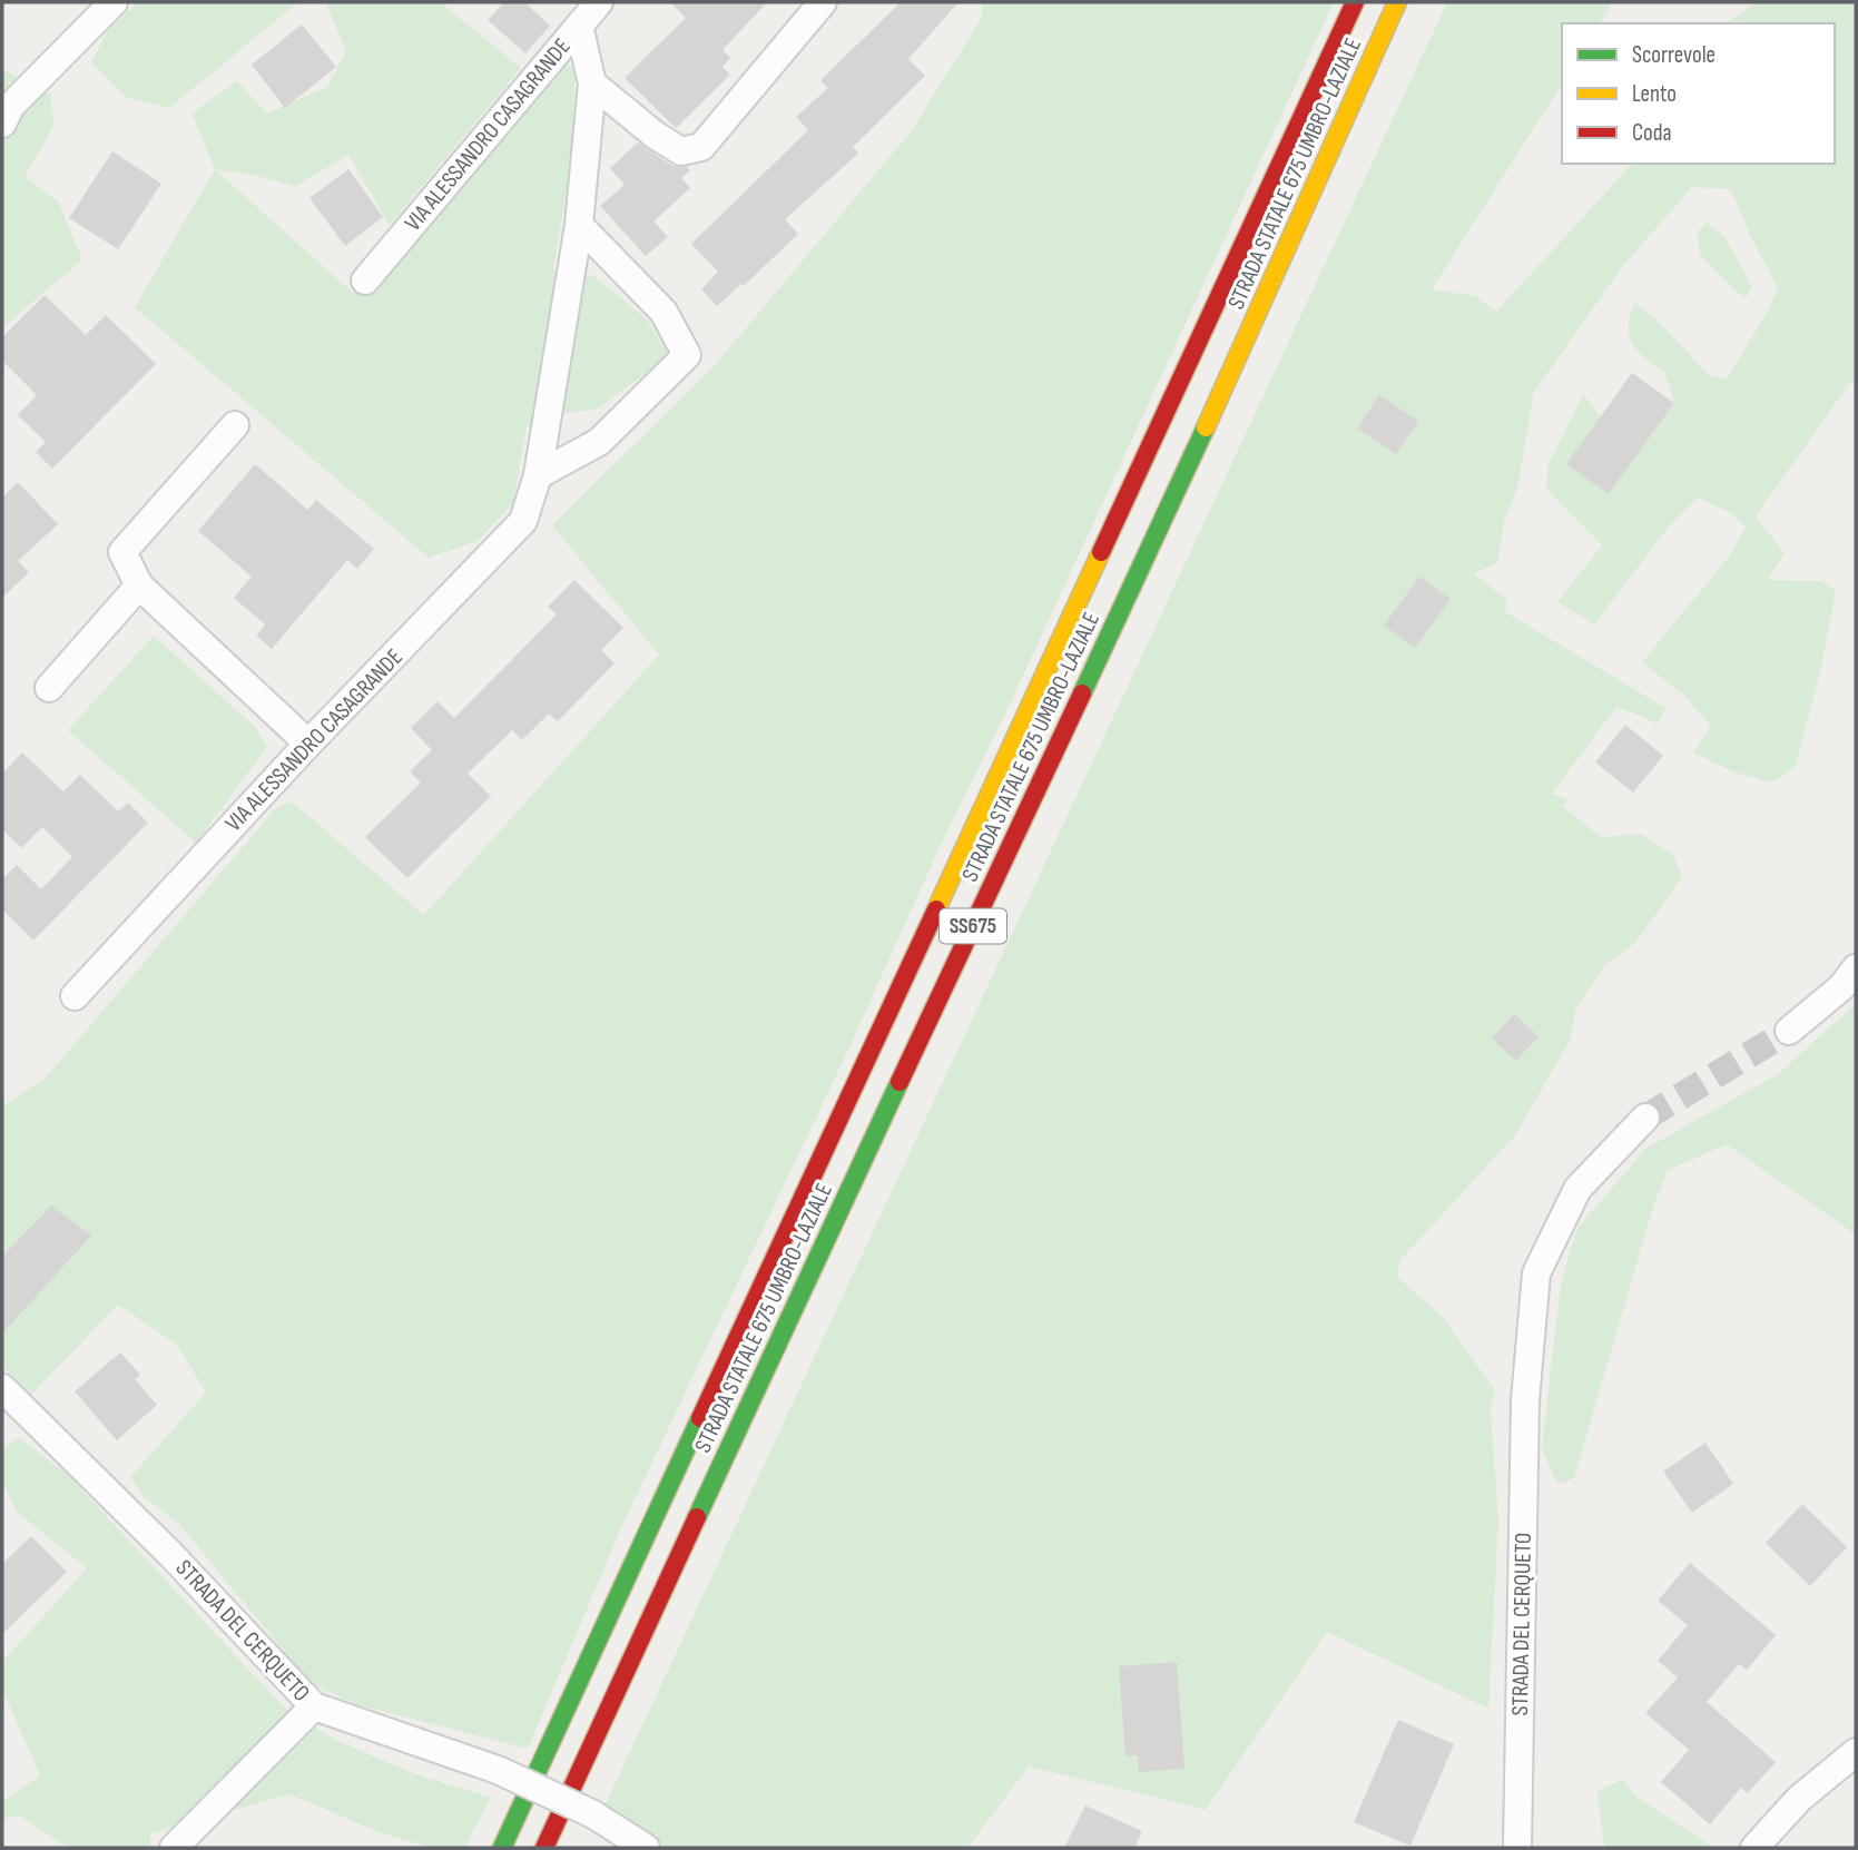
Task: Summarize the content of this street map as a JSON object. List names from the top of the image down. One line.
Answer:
{"streets":{"highway":["STRADA STATALE 675 UMBRO-LAZIALE","SS675"],"street":["VIA ALESSANDRO CASAGRANDE","STRADA DEL CERQUETO"]},"legend":["Scorrevole","Lento","Coda"]}
